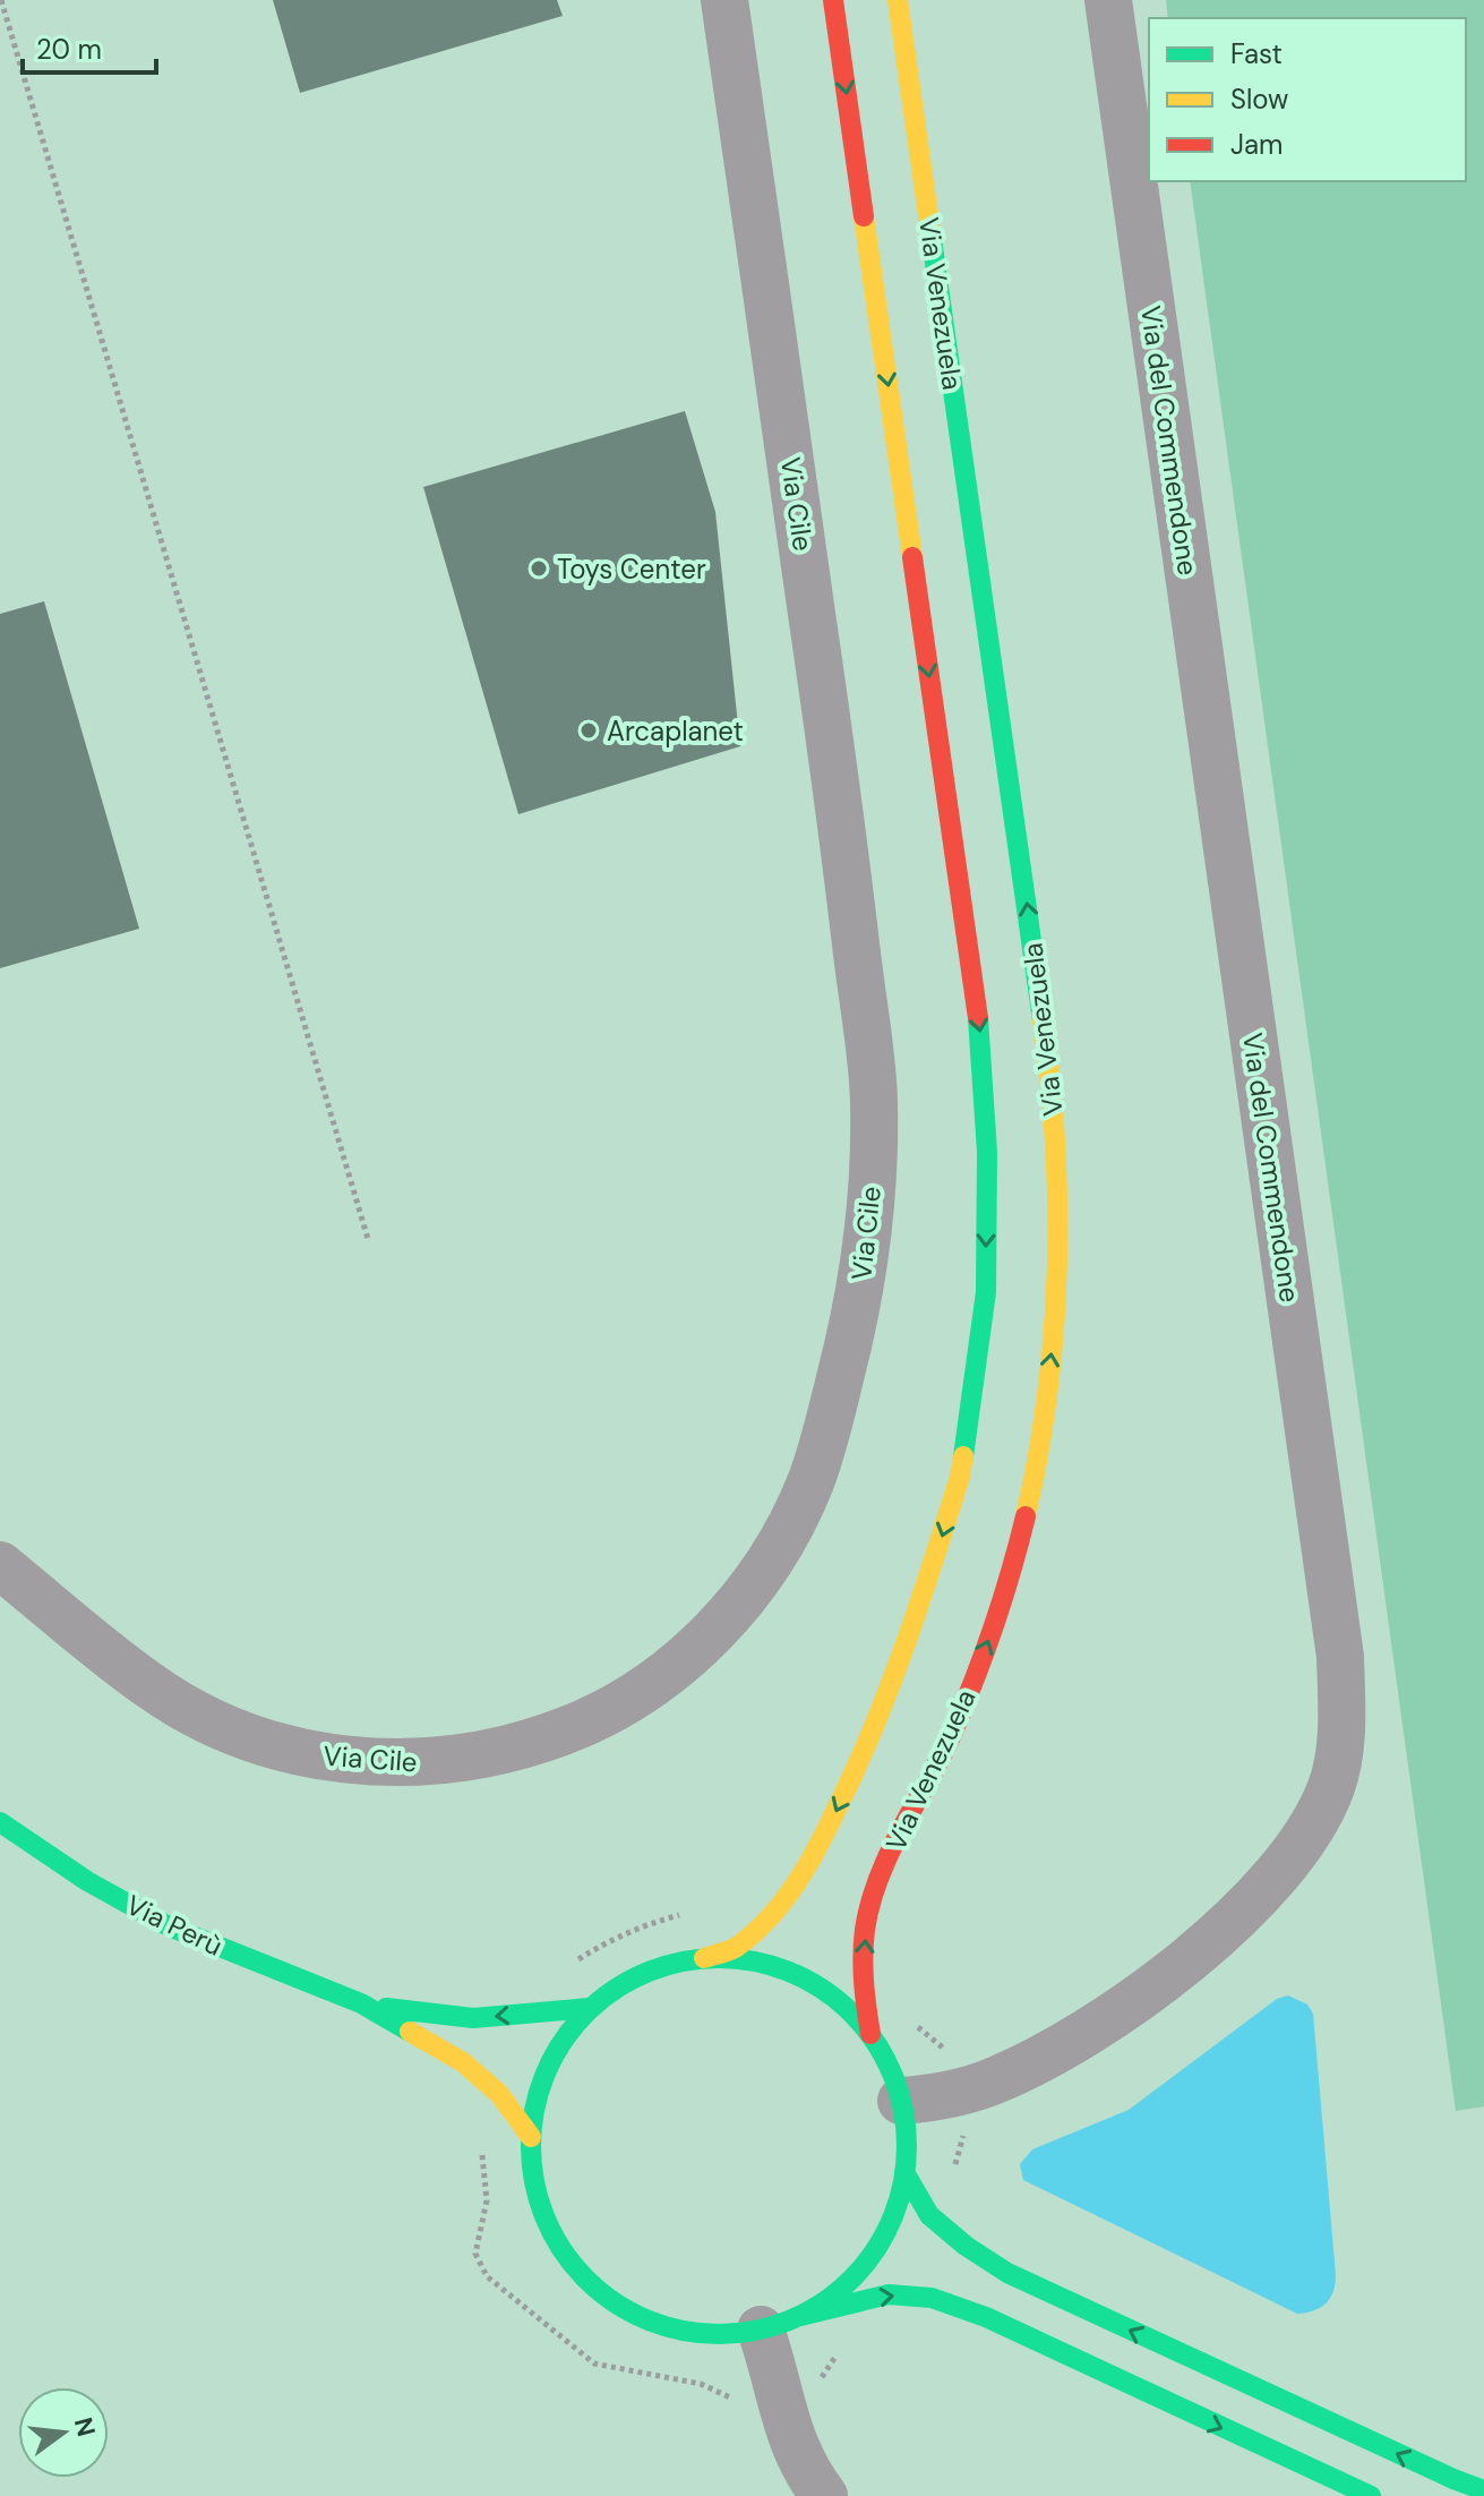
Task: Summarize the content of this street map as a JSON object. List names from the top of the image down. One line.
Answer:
{"streets":{"main road":["Via Venezuela","Via Perù"],"street":["Via del Commendone","Via Cile"]},"places":["Toys Center","Arcaplanet"],"legend":["Fast","Slow","Jam"],"scale_bar":"20 m","north":"right"}
